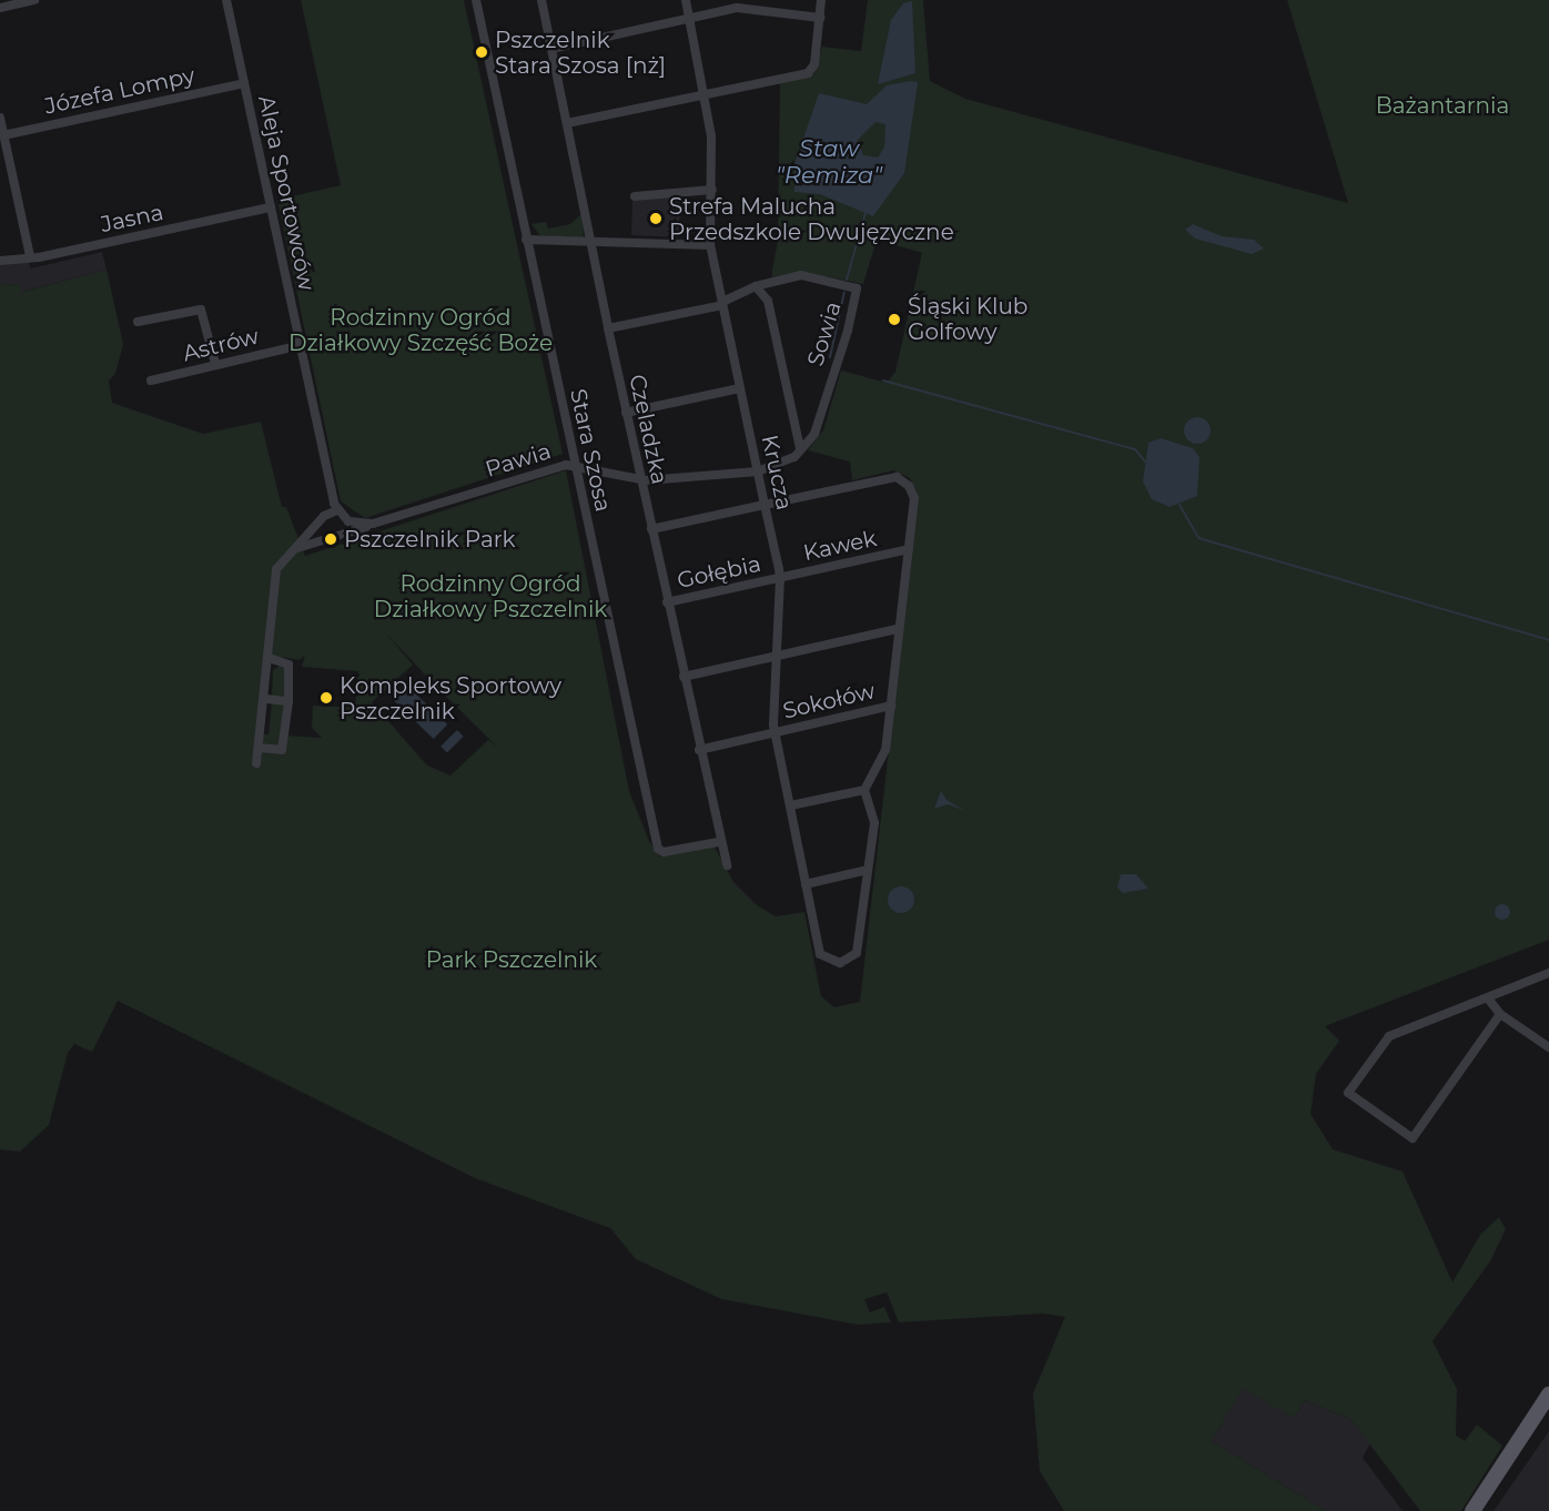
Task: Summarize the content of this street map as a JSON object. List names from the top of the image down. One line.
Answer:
{"streets":{"street":["Józefa Lompy","Aleja Sportowców","Jasna","Sowia","Astrów","Czeladzka","Stara Szosa","Pawia","Krucza","Kawek","Gołębia","Sokołów"]},"crossings":[["Józefa Lompy","Aleja Sportowców"],["Aleja Sportowców","Jasna"],["Aleja Sportowców","Astrów"],["Aleja Sportowców","Pawia"],["Sowia","Czeladzka"],["Sowia","Pawia"],["Sowia","Krucza"],["Czeladzka","Stara Szosa"],["Czeladzka","Pawia"],["Czeladzka","Gołębia"],["Czeladzka","Sokołów"],["Stara Szosa","Pawia"],["Pawia","Krucza"],["Krucza","Kawek"],["Krucza","Gołębia"],["Krucza","Sokołów"],["Kawek","Gołębia"]],"water":["Staw \"Remiza\""],"parks":["Bażantarnia","Rodzinny Ogród Działkowy Szczęść Boże","Rodzinny Ogród Działkowy Pszczelnik","Park Pszczelnik"],"places":["Pszczelnik Stara Szosa [nż]","Strefa Malucha Przedszkole Dwujęzyczne","Śląski Klub Golfowy","Pszczelnik Park","Kompleks Sportowy Pszczelnik"]}
